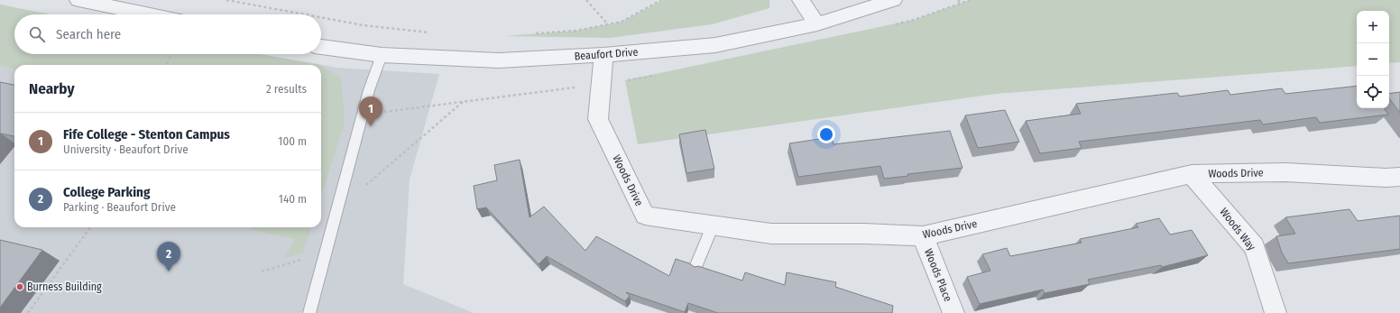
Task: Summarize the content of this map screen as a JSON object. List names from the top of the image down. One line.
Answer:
{"streets":{"street":["Beaufort Drive","Woods Drive","Woods Way","Woods Place"]},"crossings":[["Beaufort Drive","Woods Drive"],["Woods Drive","Woods Way"],["Woods Drive","Woods Place"]],"places":["Burness Building"],"page":{"map_buttons":["+","−"],"search":"Search here","heading":["Nearby","2 results"],"pins":["1","2"],"list":[{"mark":"1","name":"Fife College - Stenton Campus","note":"University · Beaufort Drive","value":"100 m"},{"mark":"2","name":"College Parking","note":"Parking · Beaufort Drive","value":"140 m"}]}}
